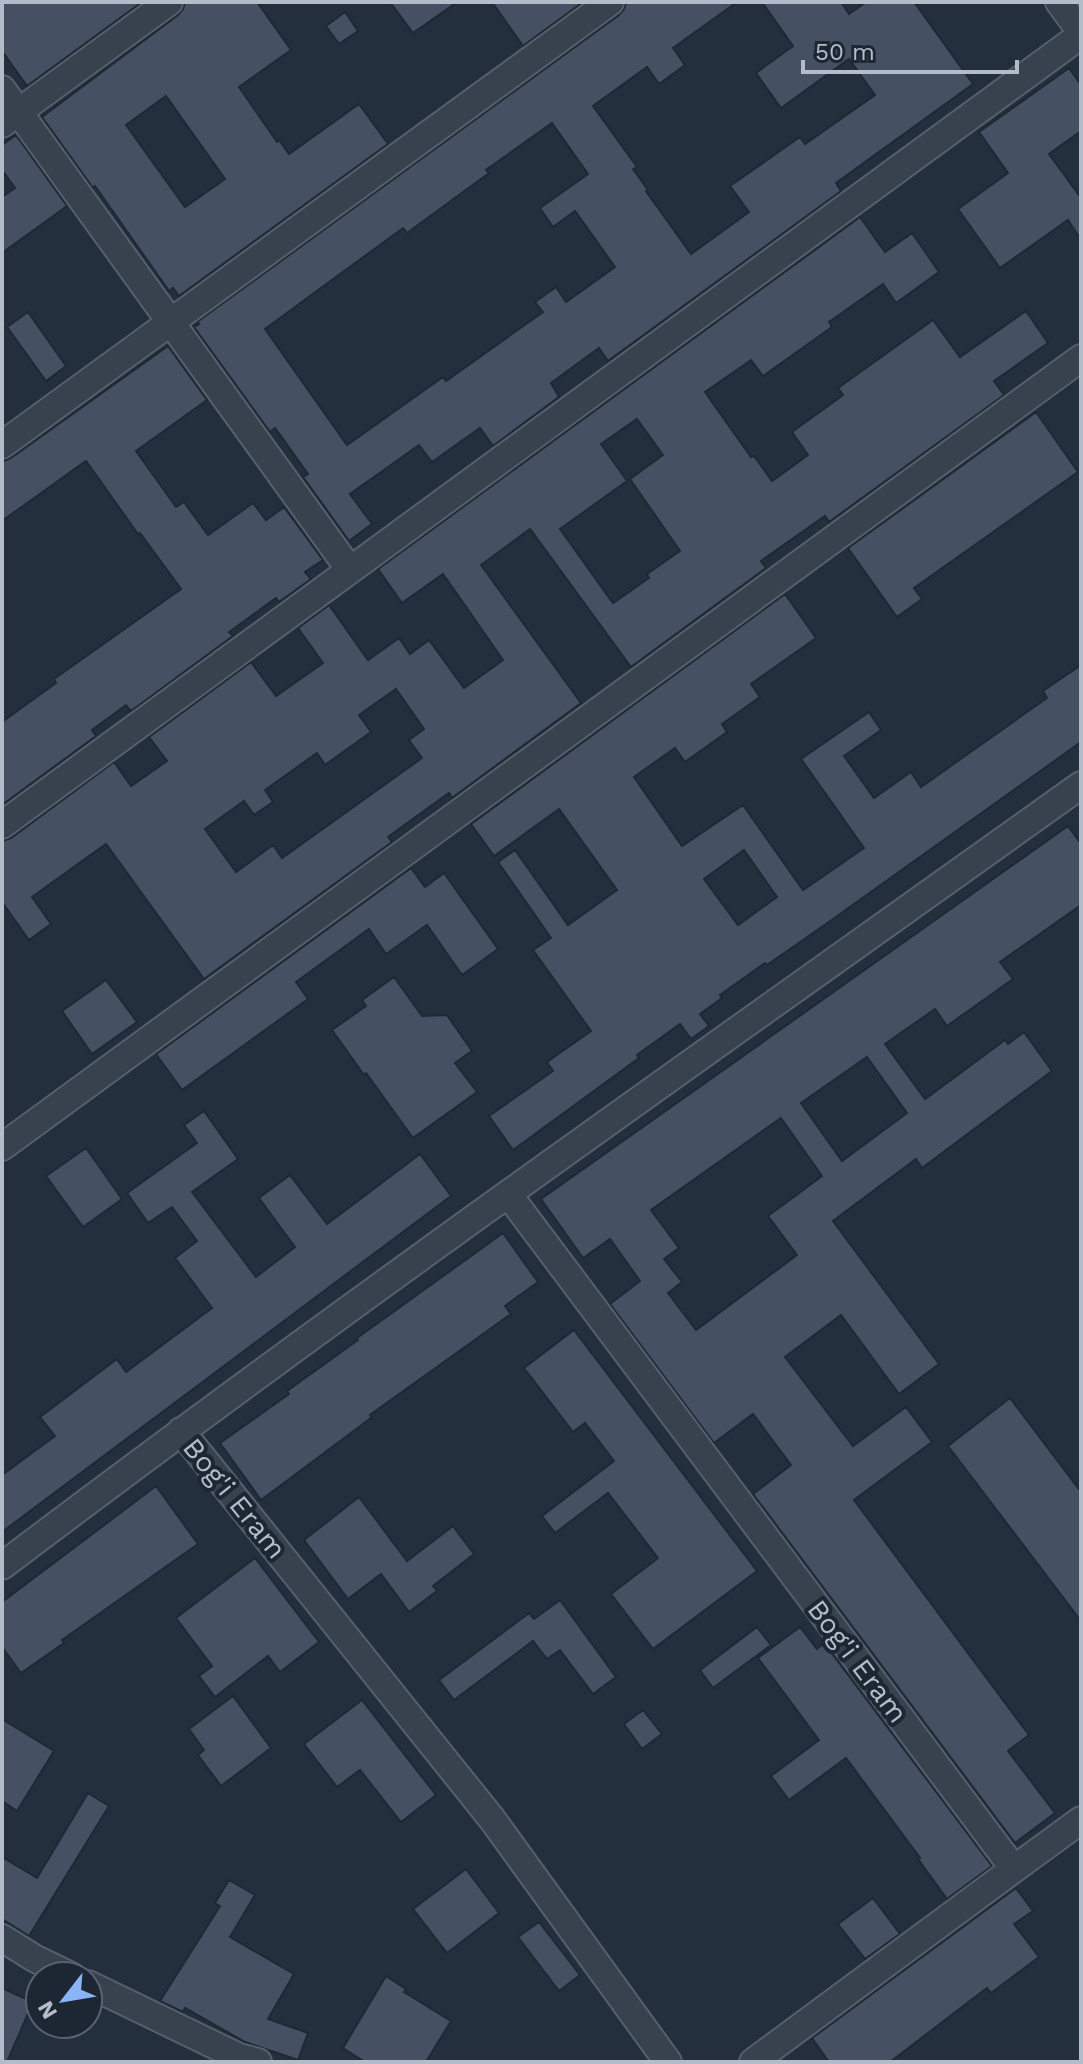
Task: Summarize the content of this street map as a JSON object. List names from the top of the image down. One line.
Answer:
{"streets":{"street":["Bog'i Eram"]},"scale_bar":"50 m","north":"bottom left"}
